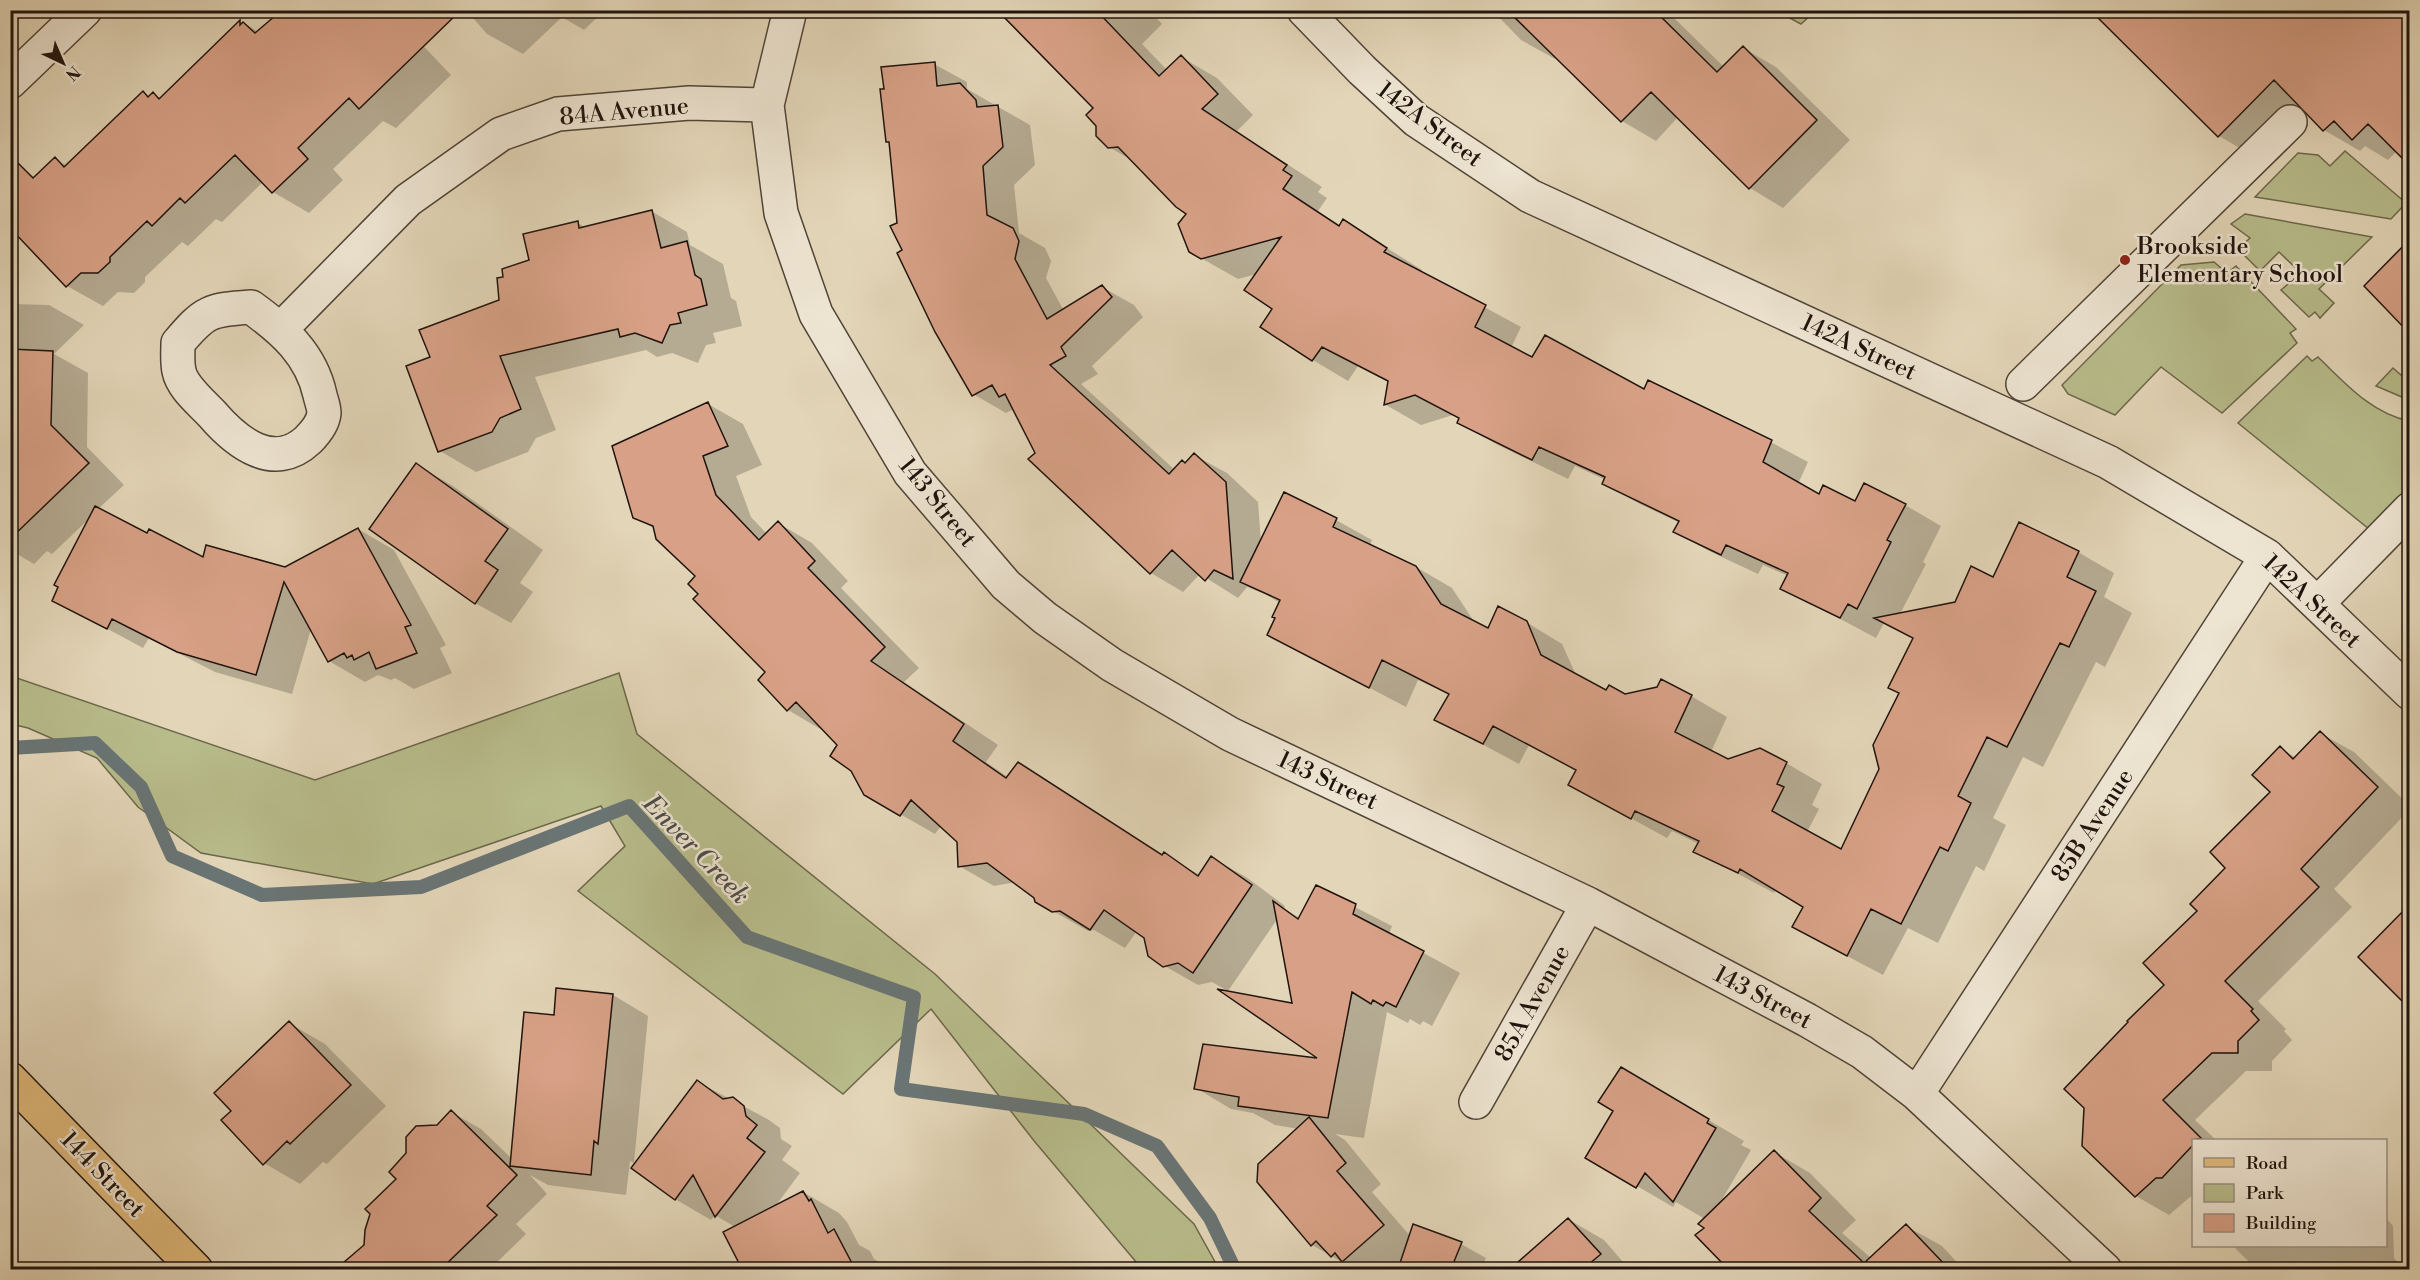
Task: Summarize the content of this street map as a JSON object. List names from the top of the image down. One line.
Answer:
{"streets":{"main road":["144 Street"],"street":["84A Avenue","142A Street","143 Street","85B Avenue","85A Avenue"]},"crossings":[["84A Avenue","143 Street"],["142A Street","85B Avenue"],["143 Street","85B Avenue"],["143 Street","85A Avenue"]],"water":["Enver Creek"],"places":["Brookside Elementary School"],"legend":["Road","Park","Building"],"north":"bottom right"}
